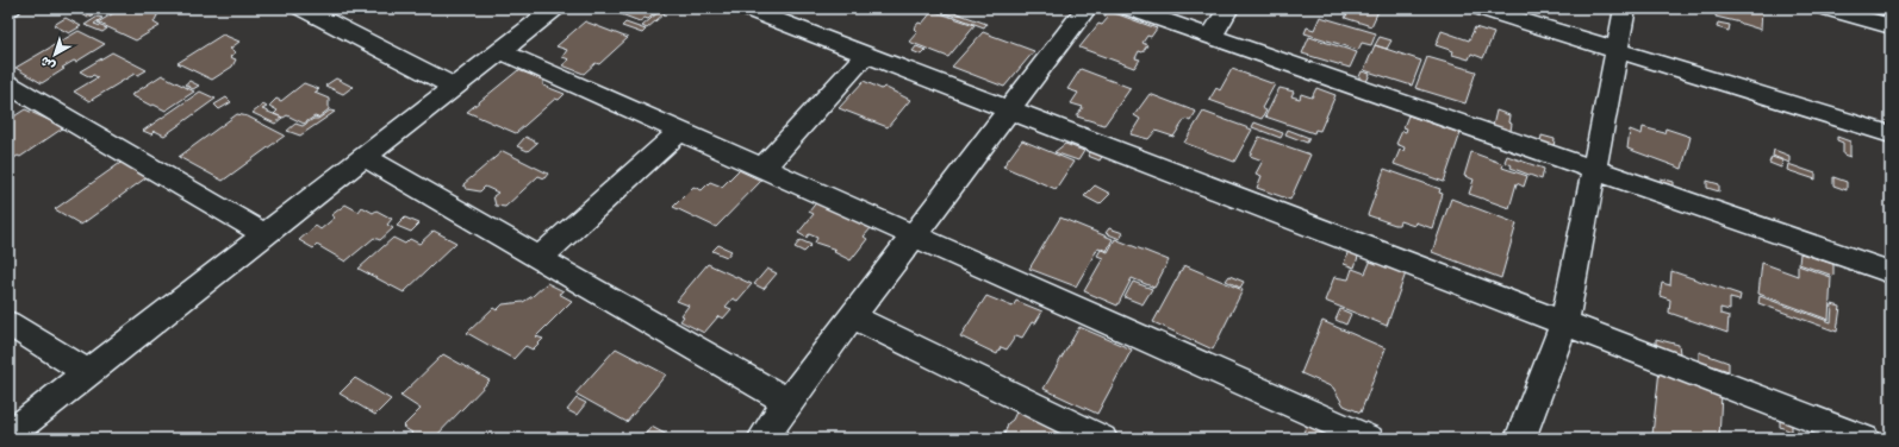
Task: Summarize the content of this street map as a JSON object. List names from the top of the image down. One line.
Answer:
{"north":"bottom left"}
